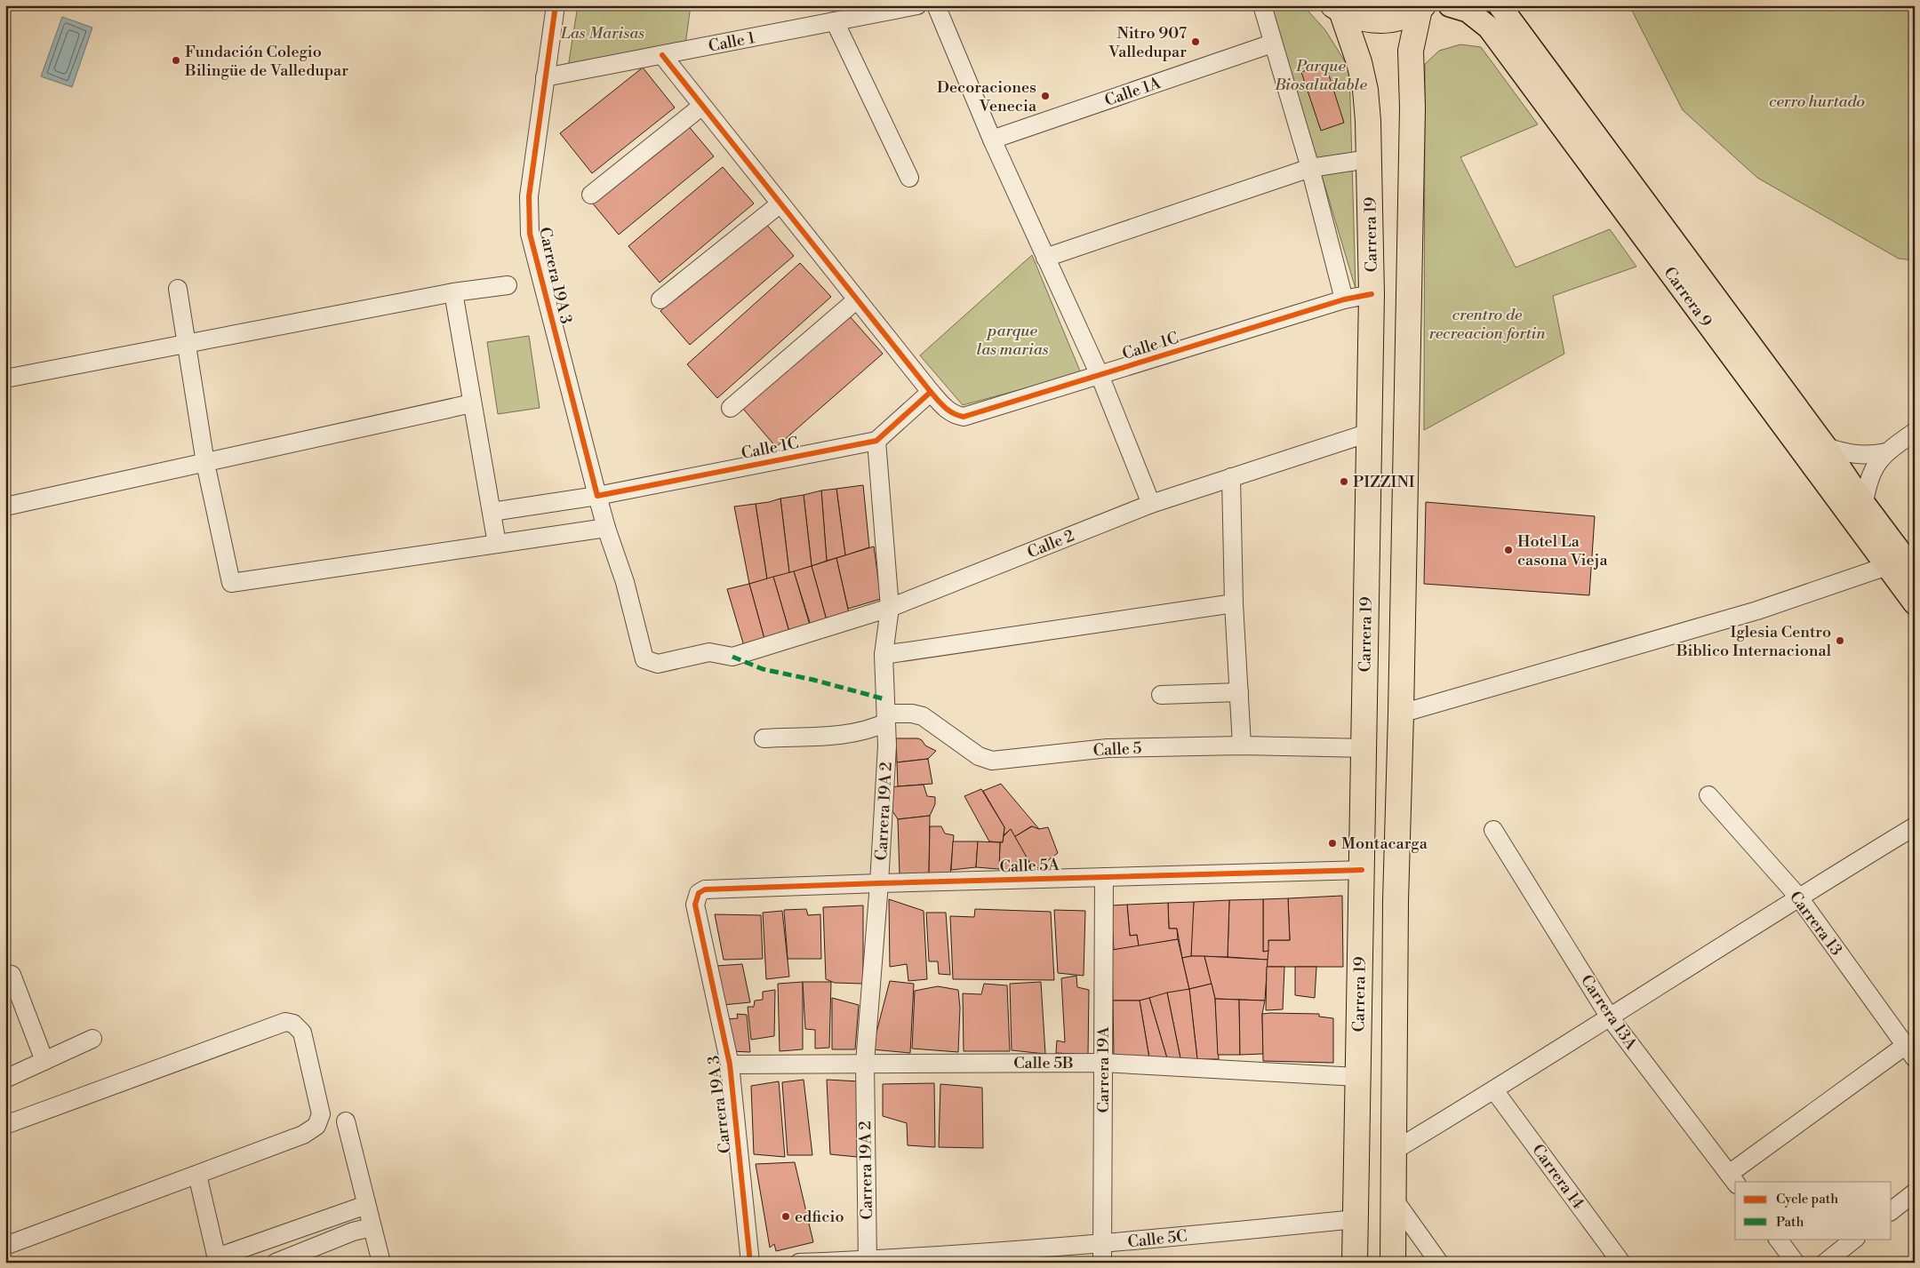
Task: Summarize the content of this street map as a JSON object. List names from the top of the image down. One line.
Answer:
{"streets":{"highway":["Carrera 19"],"main road":["Carrera 9"],"street":["Calle 1","Calle 1A","Carrera 19A 3","Calle 1C","Calle 2","Calle 5","Carrera 19A 2","Calle 5A","Carrera 13","Carrera 13A","Calle 5B","Carrera 19A","Carrera 14","Calle 5C"]},"crossings":[["Calle 1","Carrera 19A 3"],["Carrera 19","Calle 1C"],["Carrera 19","Calle 2"],["Carrera 19","Calle 5"],["Carrera 19","Calle 5A"],["Carrera 19","Calle 5B"],["Carrera 19","Calle 5C"],["Carrera 19A 3","Calle 1C"],["Carrera 19A 3","Calle 2"],["Carrera 19A 3","Calle 5A"],["Carrera 19A 3","Calle 5B"],["Calle 1C","Carrera 19A 2"],["Calle 2","Carrera 19A 2"],["Calle 5","Carrera 19A 2"],["Carrera 19A 2","Calle 5A"],["Carrera 19A 2","Calle 5B"],["Carrera 19A 2","Calle 5C"],["Calle 5A","Carrera 19A"],["Calle 5B","Carrera 19A"],["Carrera 19A","Calle 5C"]],"parks":["Las Marisas","Parque Biosaludable","cerro hurtado","crentro de recreacion fortin","parque las marias"],"places":["Nitro 907 Valledupar","Fundación Colegio Bilingüe de Valledupar","Decoraciones Venecia","PIZZINI","Hotel La casona Vieja","Iglesia Centro Biblico Internacional","Montacarga","edficio"],"legend":["Cycle path","Path"]}
